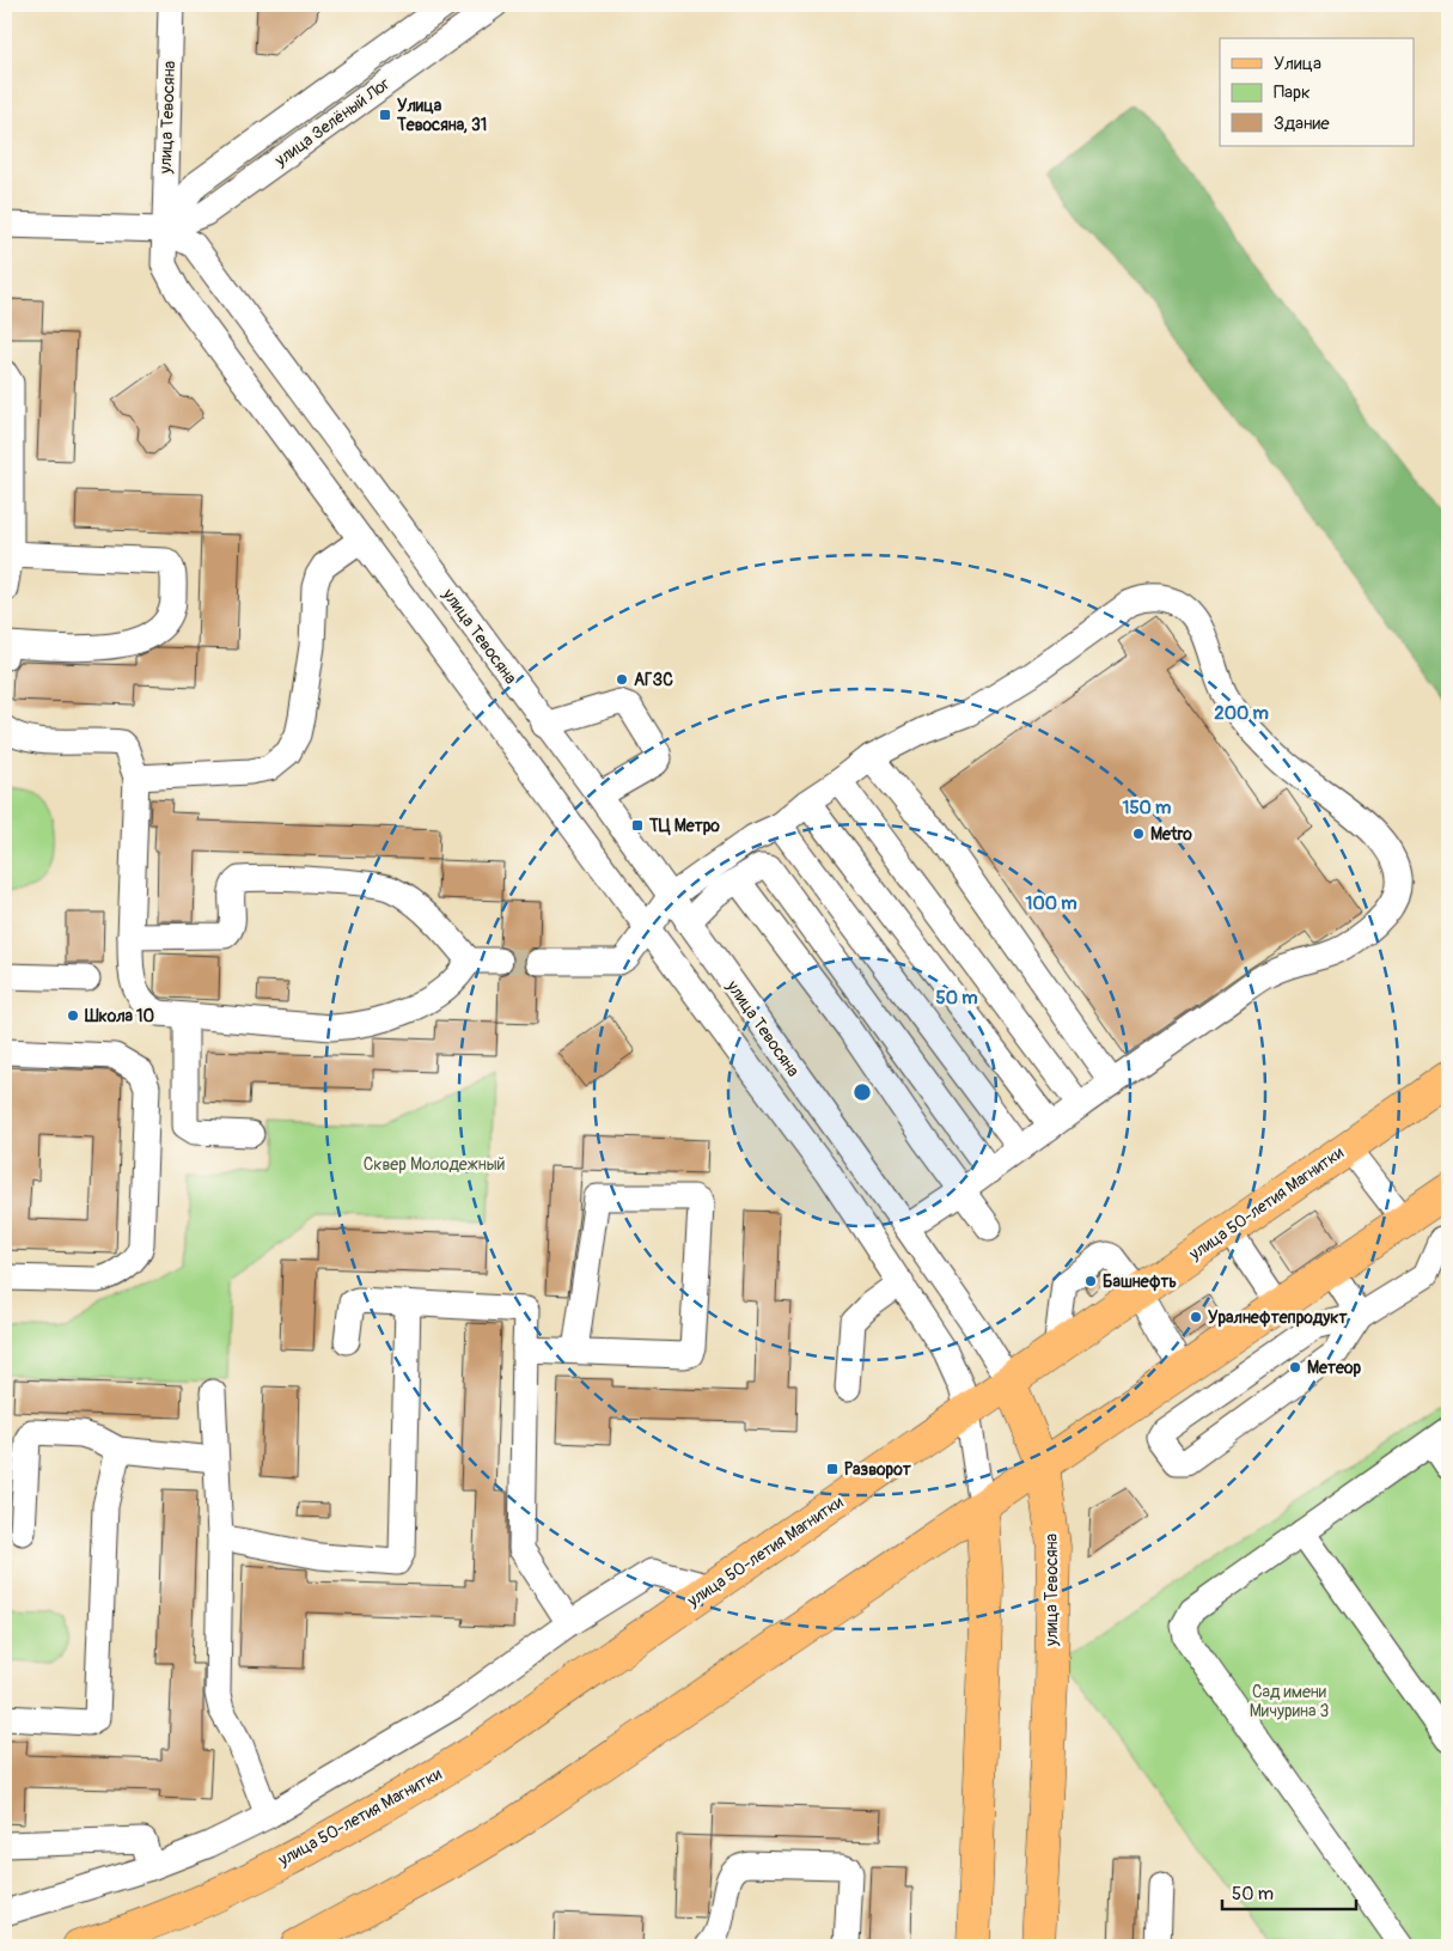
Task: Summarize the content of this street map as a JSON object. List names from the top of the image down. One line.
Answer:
{"streets":{"main road":["улица Тевосяна","улица 50-летия Магнитки"],"street":["улица Зелёный Лог"]},"crossings":[["улица Тевосяна","улица Зелёный Лог"],["улица Тевосяна","улица 50-летия Магнитки"]],"parks":["Сквер Молодежный","Сад имени Мичурина 3"],"places":{"transit":["Улица Тевосяна, 31","ТЦ Метро","Разворот"],"other":["АГЗС","Metro","Школа 10","Башнефть","Уралнефтепродукт","Метеор"]},"legend":["Улица","Парк","Здание"],"scale_bar":"50 m","rings":["200 m","150 m","100 m","50 m"]}
